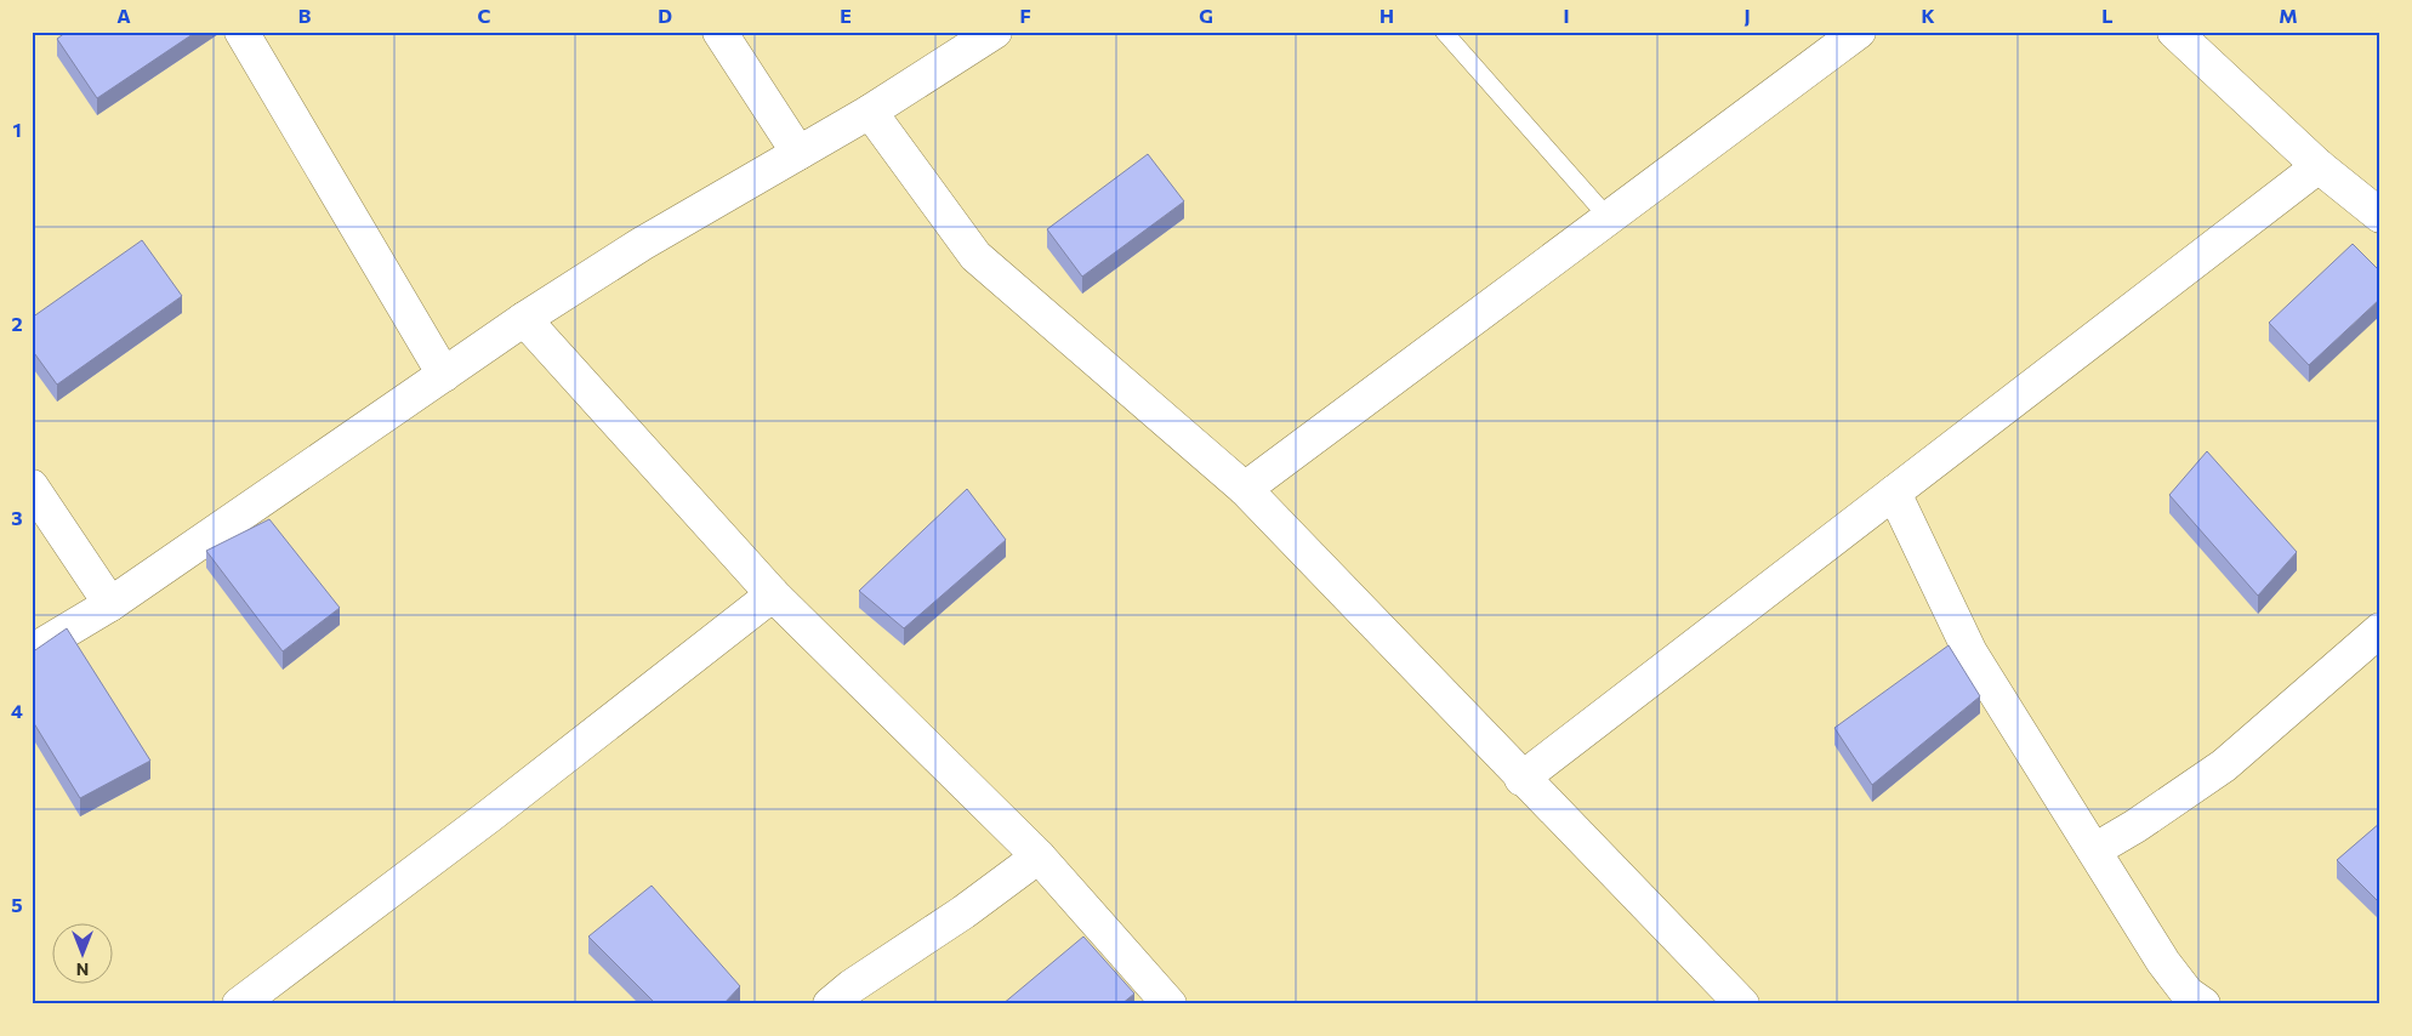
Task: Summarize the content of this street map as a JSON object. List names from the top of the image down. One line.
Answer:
{"north":"bottom","grid":{"columns":["A","B","C","D","E","F","G","H","I","J","K","L","M"],"rows":["1","2","3","4","5"]}}
